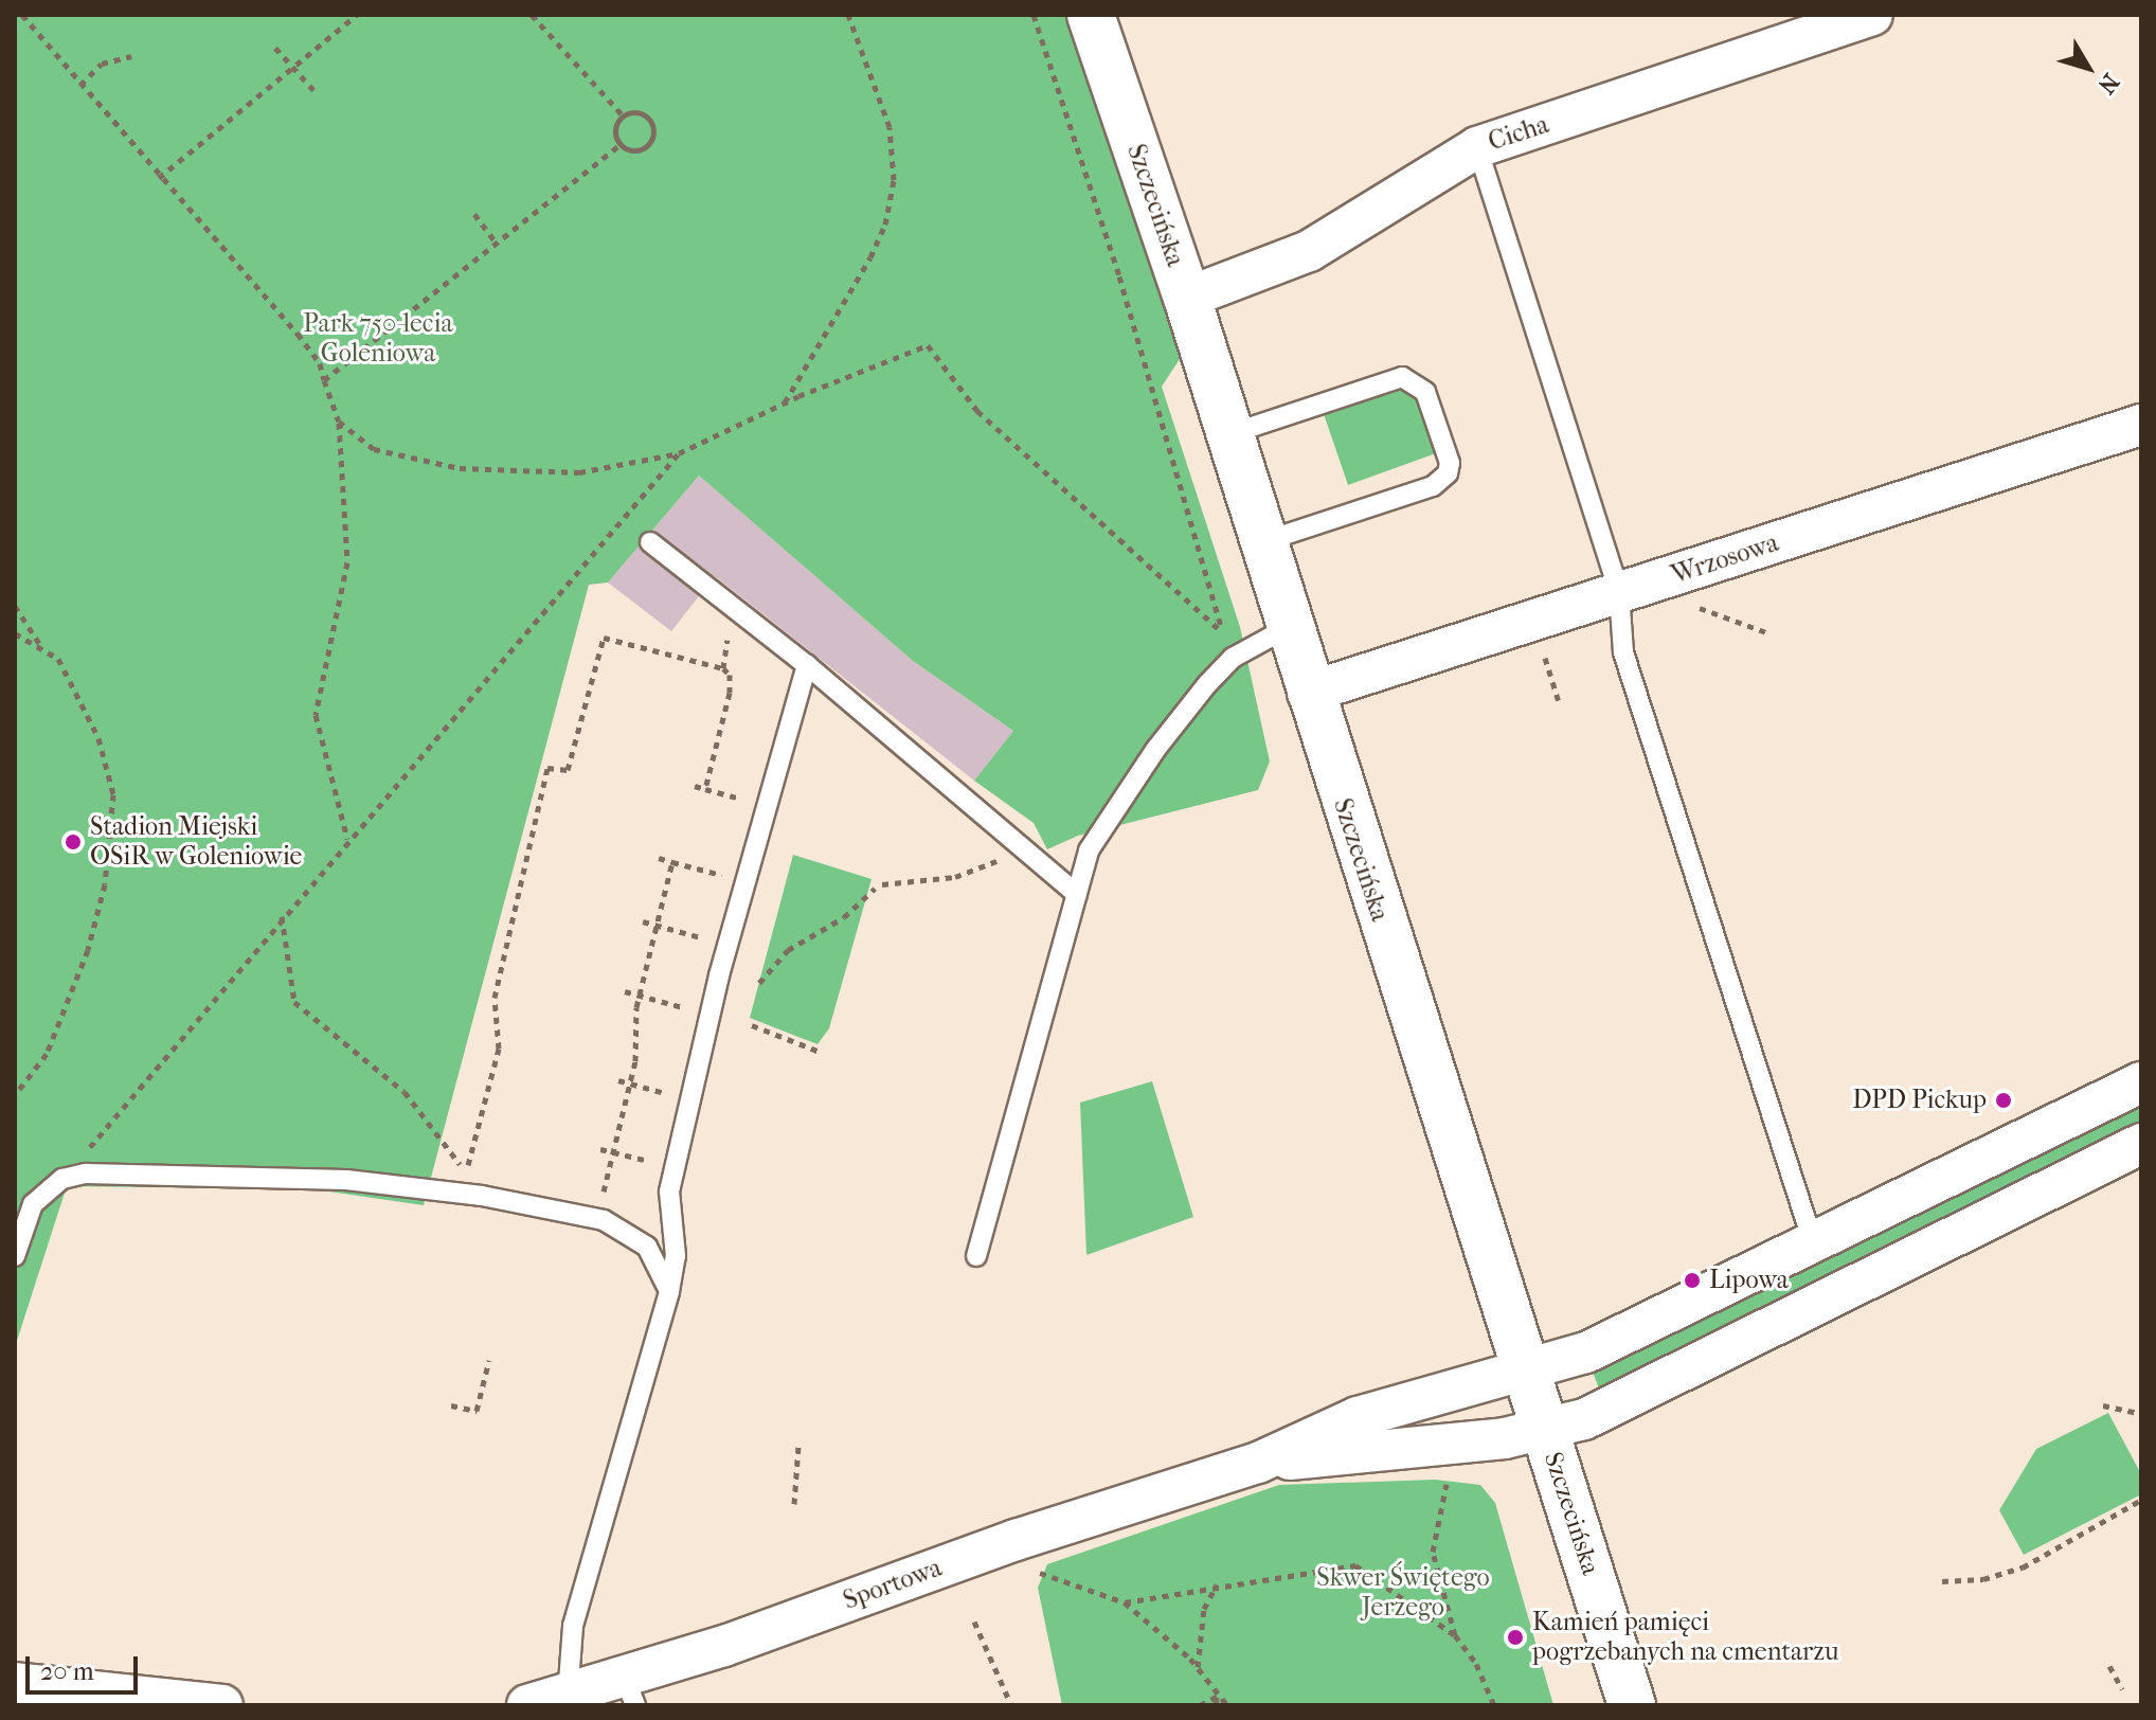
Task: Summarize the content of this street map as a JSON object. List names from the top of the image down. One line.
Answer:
{"streets":{"street":["Cicha","Szczecińska","Wrzosowa","Sportowa"]},"crossings":[["Cicha","Szczecińska"],["Szczecińska","Wrzosowa"],["Szczecińska","Sportowa"]],"parks":["Park 750-lecia Goleniowa","Skwer Świętego Jerzego"],"places":["Stadion Miejski OSiR w Goleniowie","DPD Pickup","Lipowa","Kamień pamięci pogrzebanych na cmentarzu"],"scale_bar":"20 m","north":"bottom right"}
